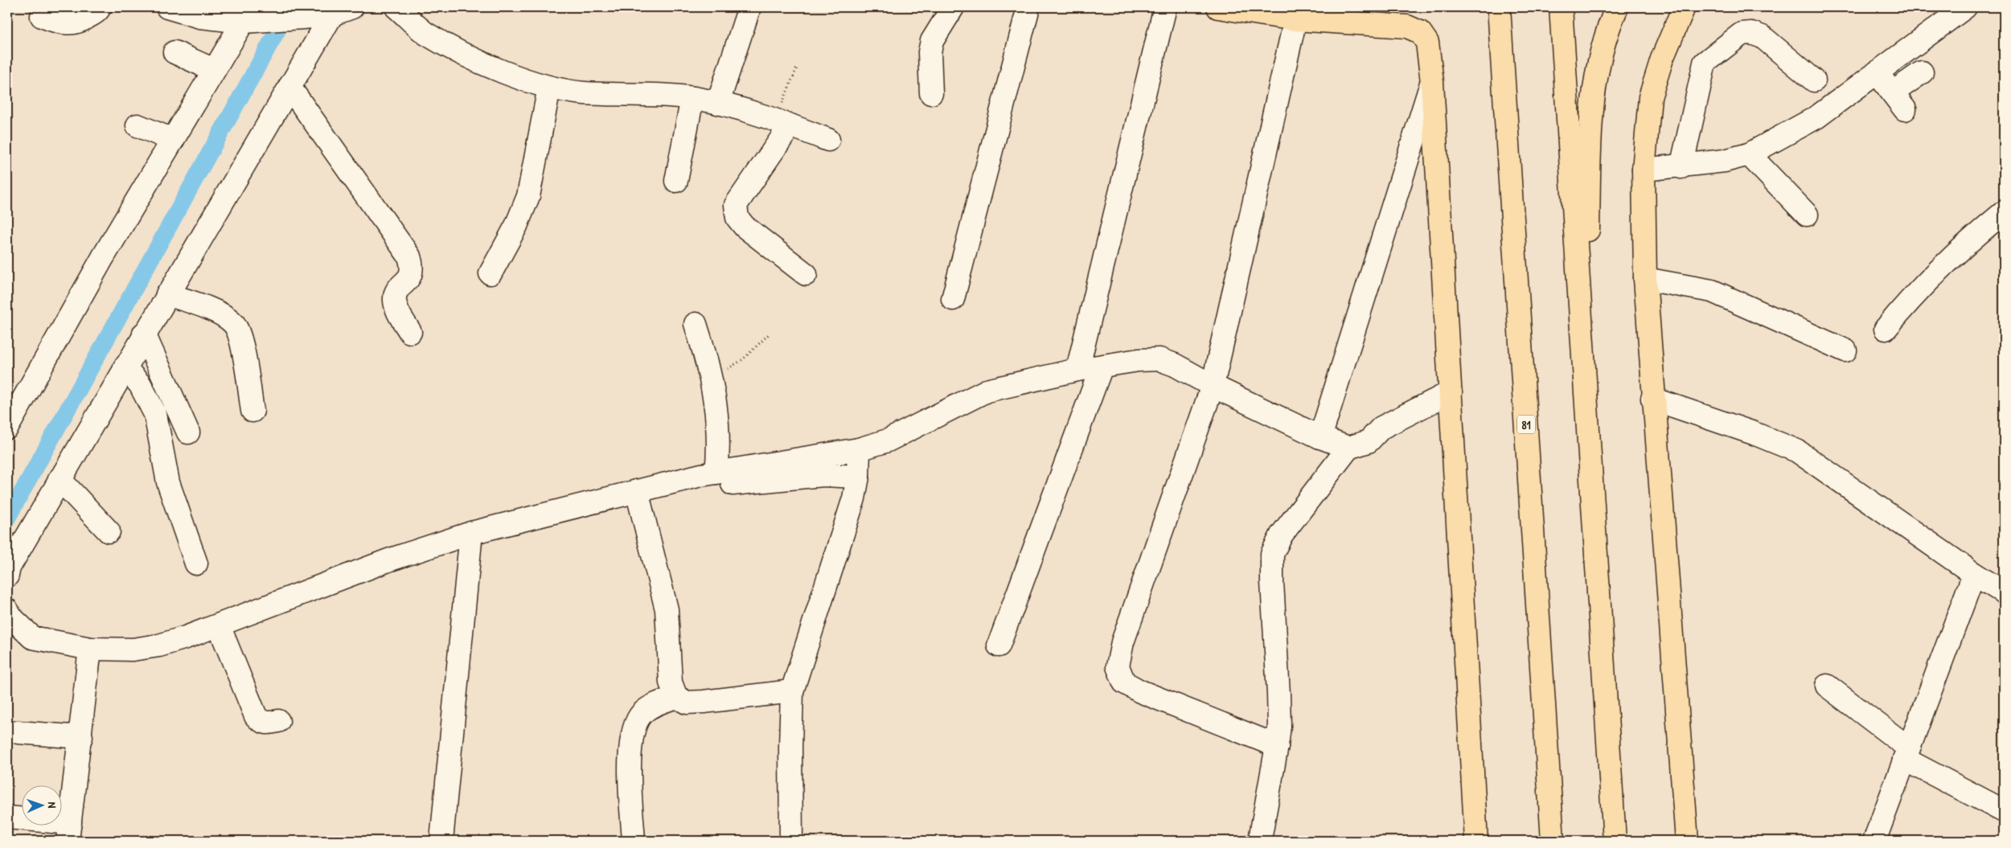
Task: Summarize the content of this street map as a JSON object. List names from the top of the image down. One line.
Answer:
{"streets":{"main road":["81"]},"north":"right"}
